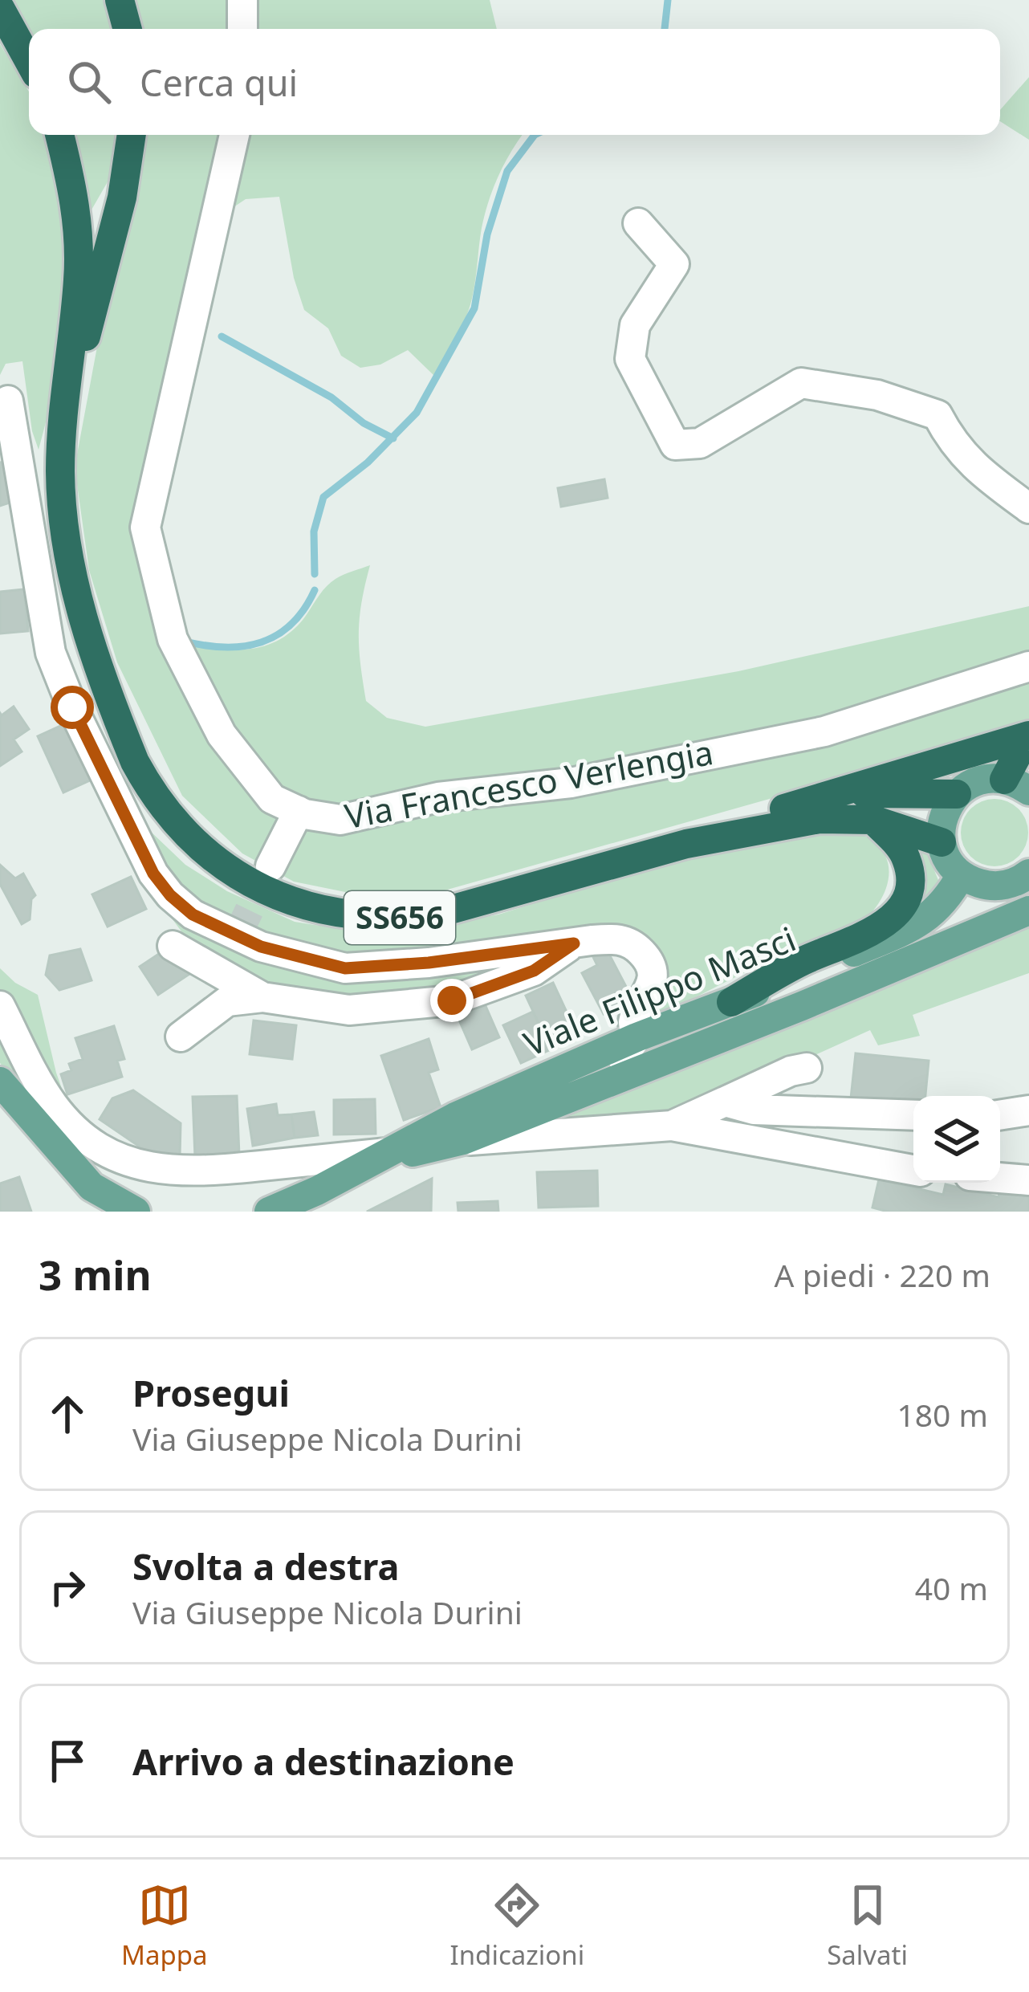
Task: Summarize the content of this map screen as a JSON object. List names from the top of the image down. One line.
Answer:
{"streets":{"highway":["SS656"],"main road":["Viale Filippo Masci"],"street":["Via Francesco Verlengia"]},"page":{"search":"Cerca qui","heading":["3 min","A piedi · 220 m"],"list":[["Prosegui","Via Giuseppe Nicola Durini","180 m"],["Svolta a destra","Via Giuseppe Nicola Durini","40 m"],"Arrivo a destinazione"],"nav":["Mappa","Indicazioni","Salvati"]}}
